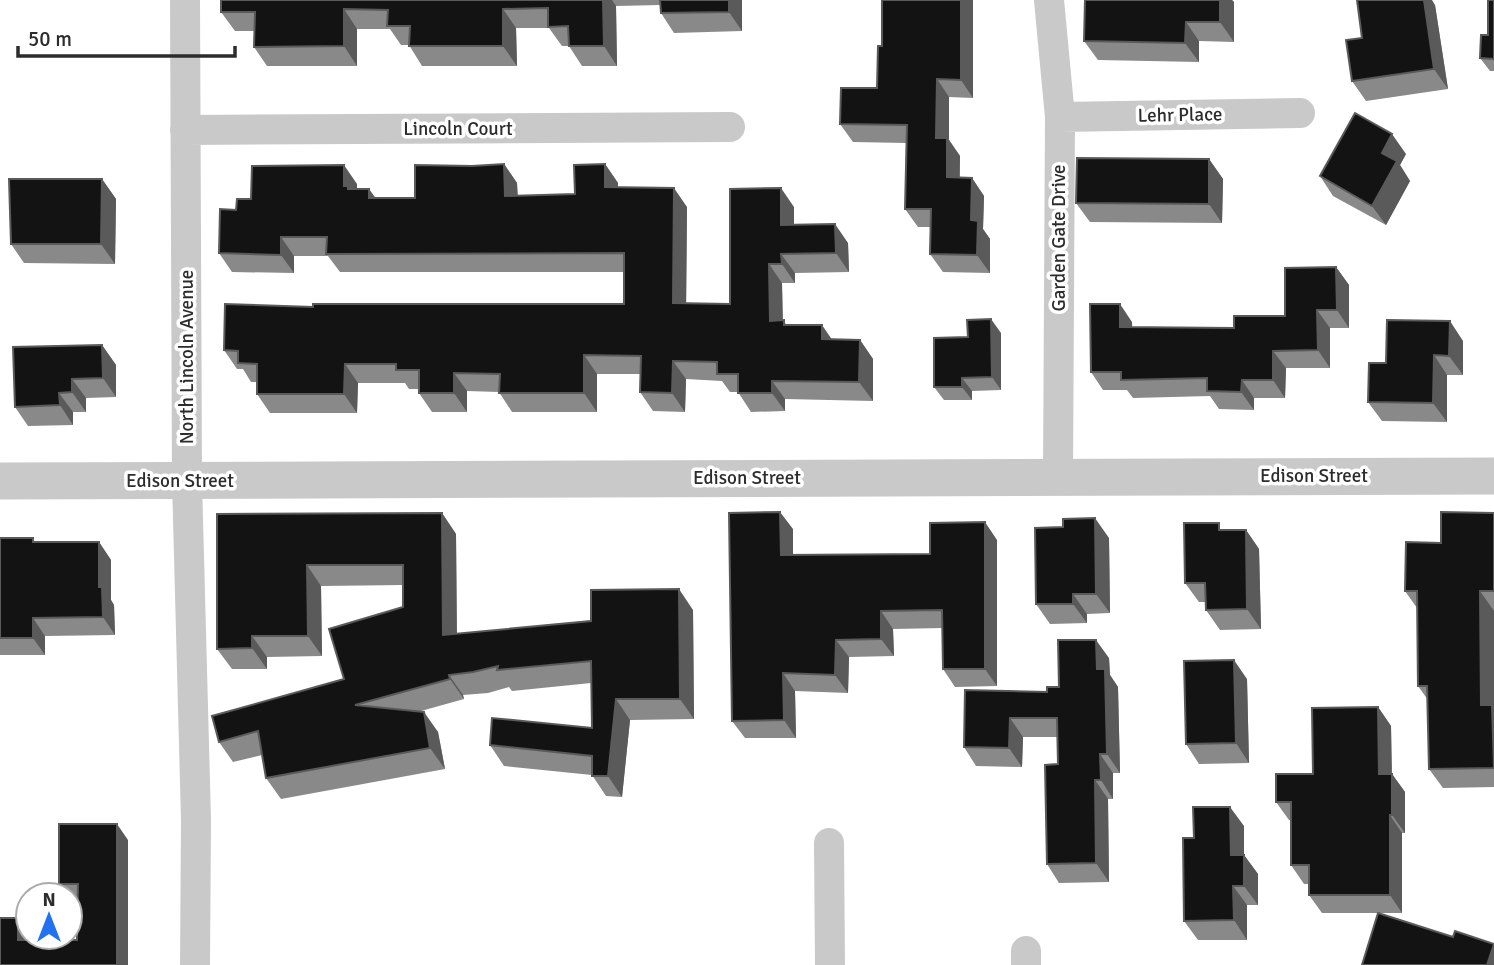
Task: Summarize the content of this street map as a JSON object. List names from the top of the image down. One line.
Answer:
{"streets":{"street":["Lehr Place","Lincoln Court","Garden Gate Drive","North Lincoln Avenue","Edison Street"]},"crossings":[["Lehr Place","Garden Gate Drive"],["Lincoln Court","North Lincoln Avenue"],["Garden Gate Drive","Edison Street"],["North Lincoln Avenue","Edison Street"]],"scale_bar":"50 m","north":"top"}
